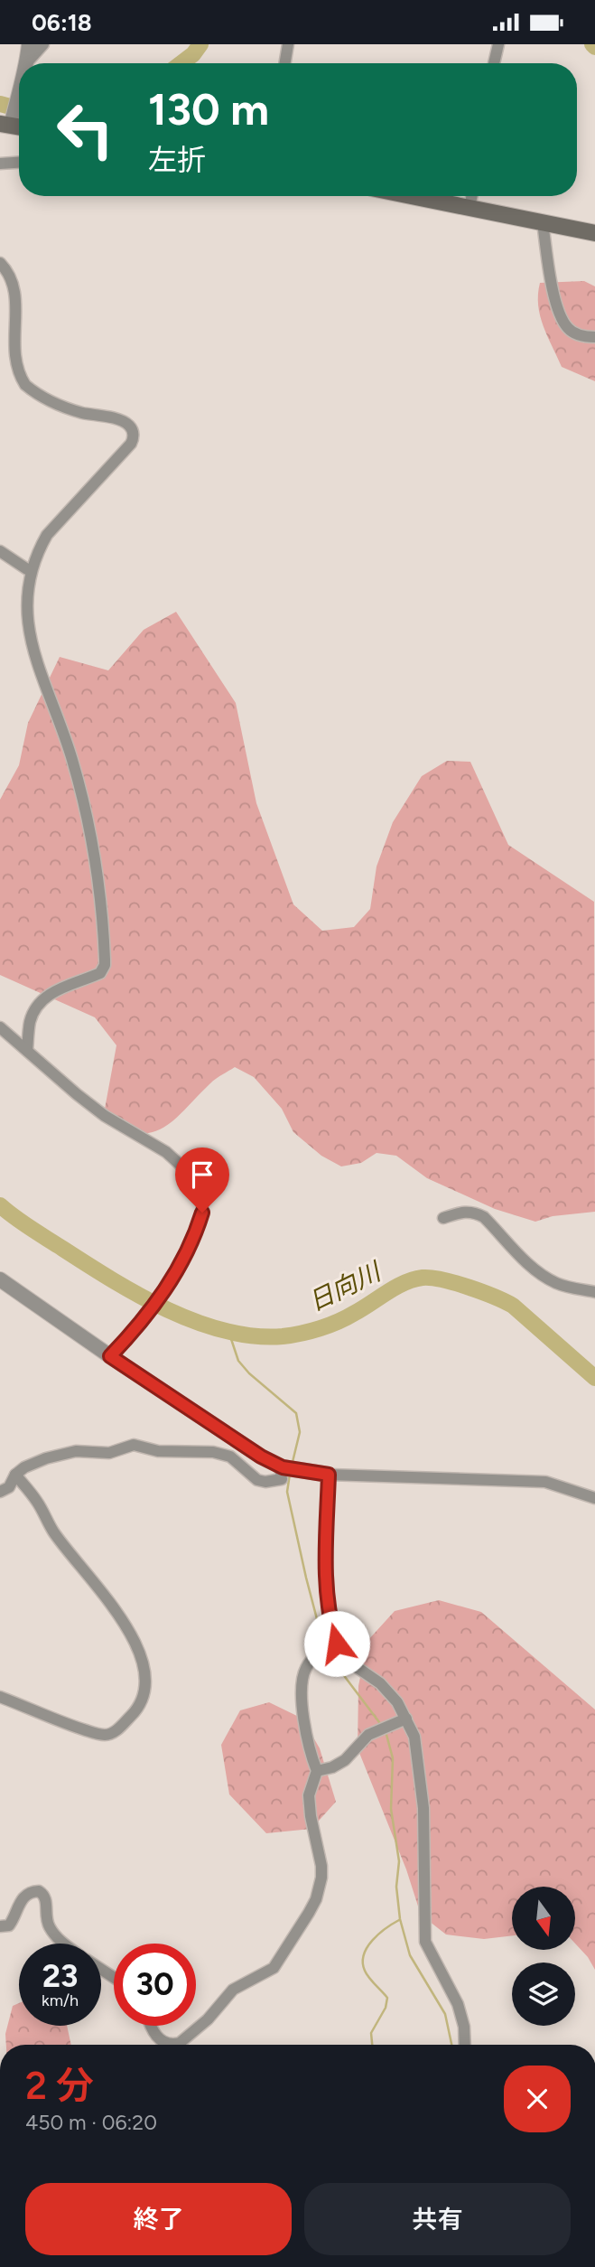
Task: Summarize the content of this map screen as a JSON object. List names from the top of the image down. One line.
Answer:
{"water":["日向川"],"north":"bottom","page":{"status":"06:18","turn":["130 m","左折"],"speed":"23 km/h","limit":"30","heading":["2 分","450 m · 06:20"],"buttons":["終了","共有"]}}
